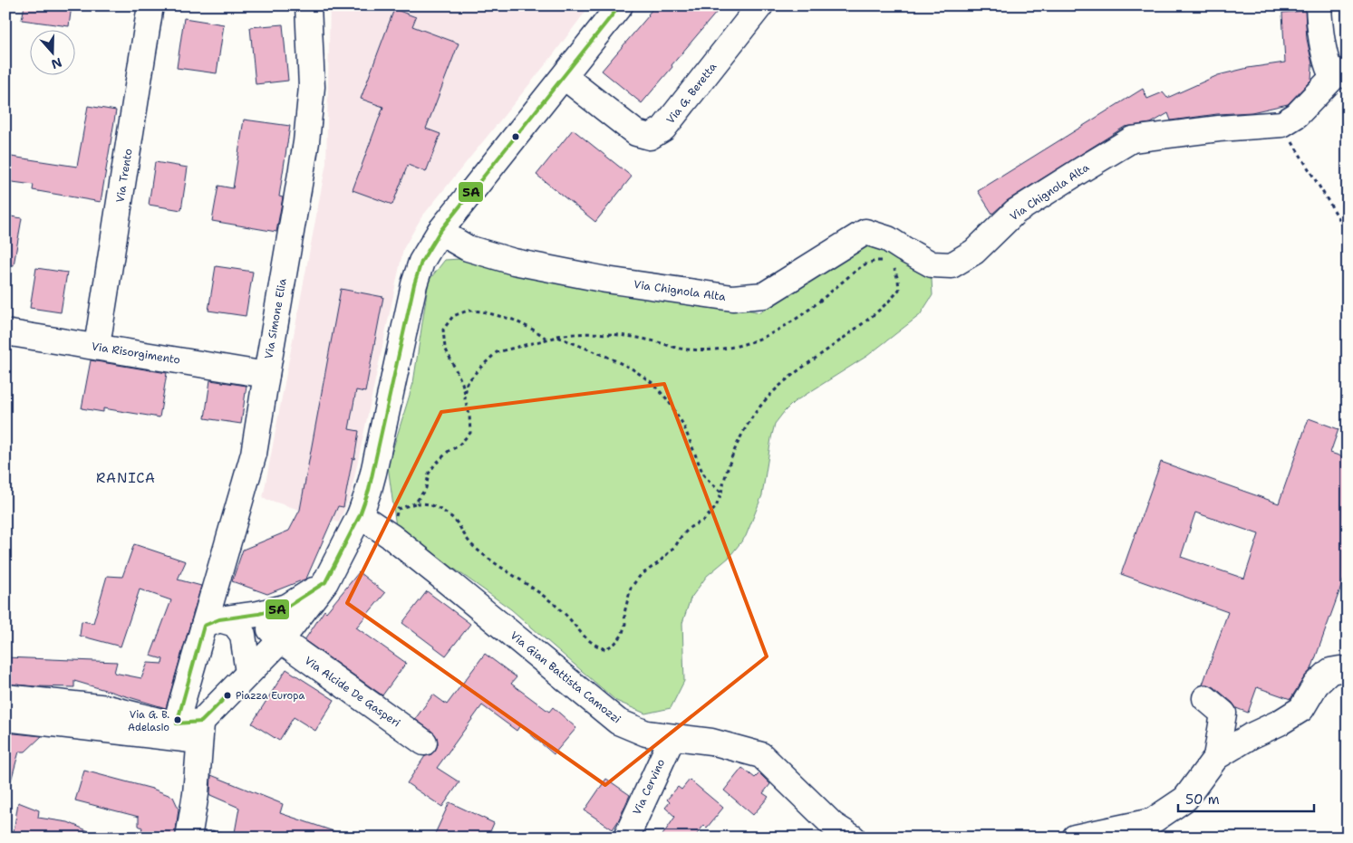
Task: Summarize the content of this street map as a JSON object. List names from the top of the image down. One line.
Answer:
{"streets":{"street":["Via G. Beretta","Via Trento","Via Chignola Alta","Via Simone Elia","Via Risorgimento","Via Gian Battista Camozzi","Via Alcide De Gasperi","Via Cervino"]},"crossings":[["Via Trento","Via Risorgimento"],["Via Simone Elia","Via Risorgimento"],["Via Gian Battista Camozzi","Via Cervino"]],"districts":["RANICA"],"places":["Piazza Europa","Via G. B. Adelasio"],"lines":["transit line 5A"],"scale_bar":"50 m","north":"bottom"}
